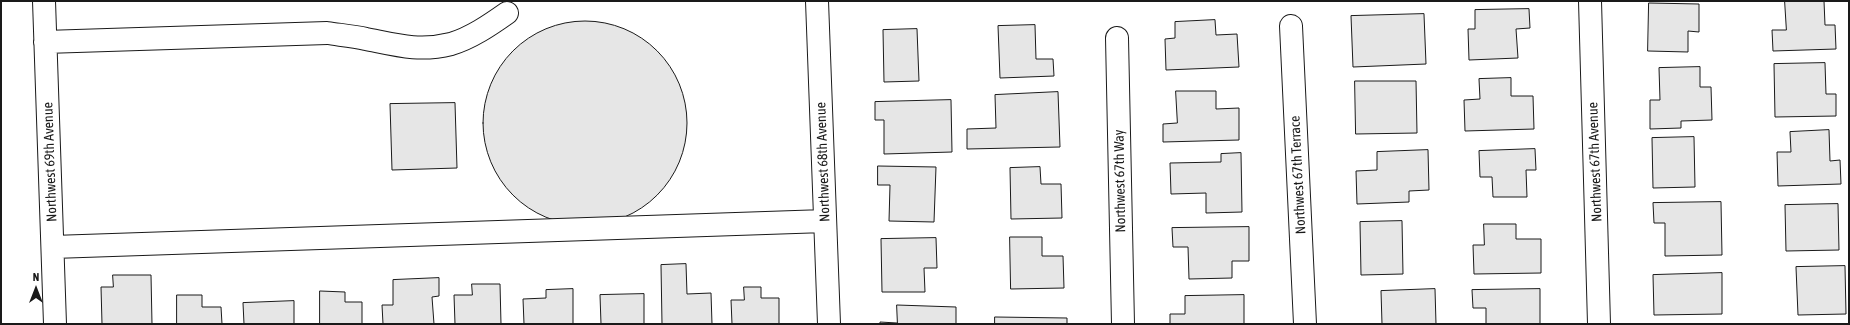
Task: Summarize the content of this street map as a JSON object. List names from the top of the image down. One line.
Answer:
{"streets":{"street":["Northwest 69th Avenue","Northwest 68th Avenue","Northwest 67th Avenue","Northwest 67th Terrace","Northwest 67th Way"]},"north":"top"}
